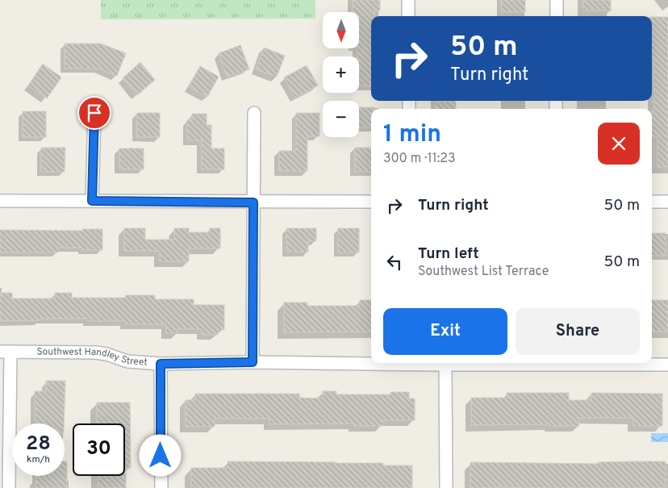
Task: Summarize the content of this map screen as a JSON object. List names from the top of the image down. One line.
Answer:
{"streets":{"street":["Southwest Handley Street"]},"north":"bottom","page":{"map_buttons":["+","−"],"turn":["50 m","Turn right"],"heading":["1 min","300 m · 11:23"],"list":[{"name":"Turn right","value":"50 m"},{"name":"Turn left","note":"Southwest List Terrace","value":"50 m"}],"buttons":["Exit","Share"],"speed":"28 km/h","limit":"30"}}
